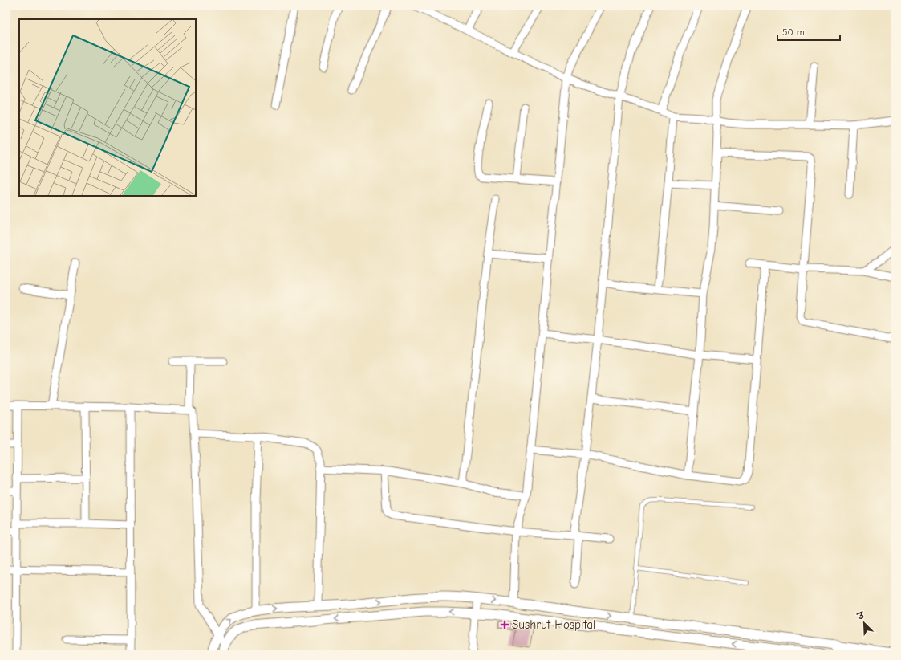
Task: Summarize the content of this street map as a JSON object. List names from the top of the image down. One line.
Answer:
{"places":{"health":["Sushrut Hospital"]},"scale_bar":"50 m","north":"top left"}
